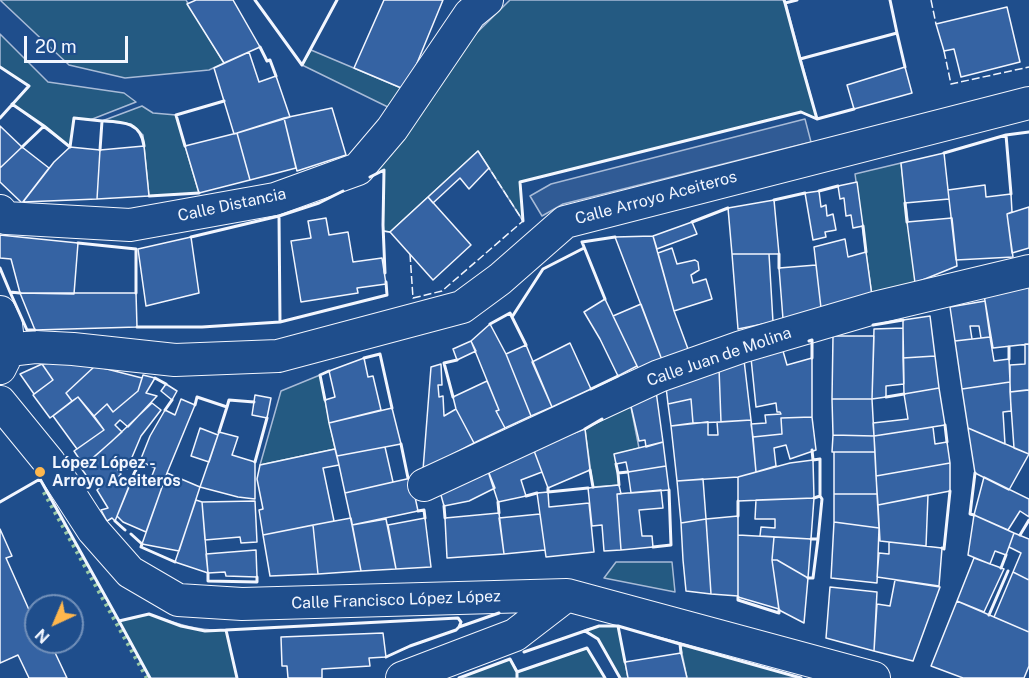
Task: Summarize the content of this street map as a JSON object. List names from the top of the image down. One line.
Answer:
{"streets":{"street":["Calle Arroyo Aceiteros","Calle Distancia","Calle Juan de Molina","Calle Francisco López López"]},"places":["López López - Arroyo Aceiteros"],"scale_bar":"20 m","north":"bottom left"}
